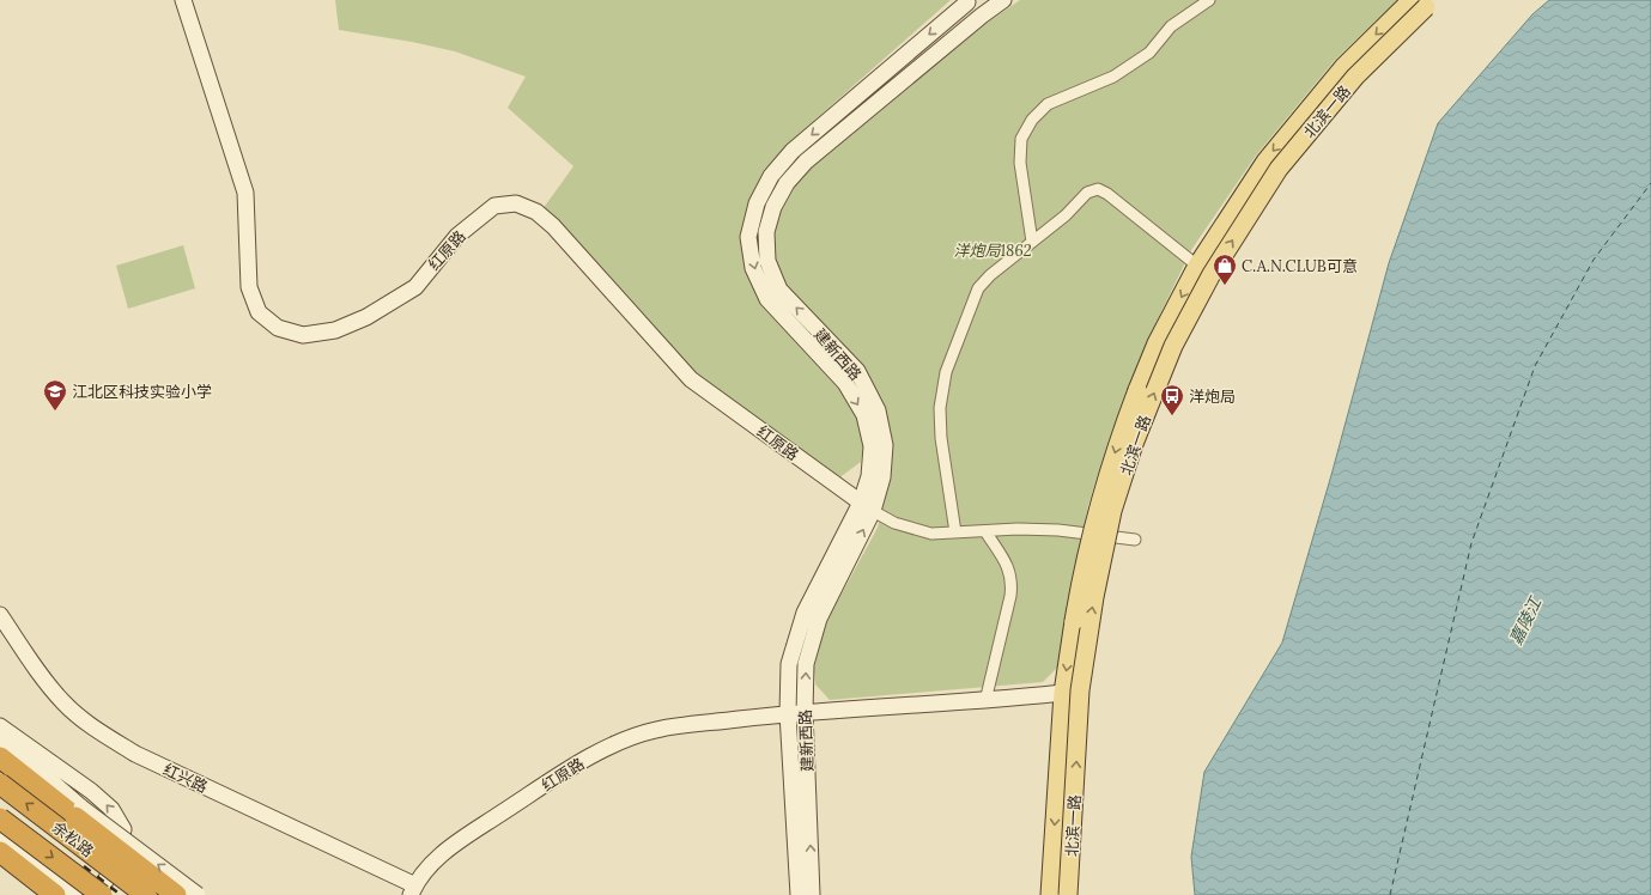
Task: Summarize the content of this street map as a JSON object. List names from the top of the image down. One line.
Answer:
{"streets":{"highway":["余松路"],"main road":["北滨一路","红原路","建新西路","红兴路"]},"crossings":[["北滨一路","红原路"],["红原路","建新西路"],["红原路","红兴路"]],"water":["嘉陵江"],"parks":["洋炮局1862"],"places":{"shop":["C.A.N.CLUB可意"],"school or university":["江北区科技实验小学"],"bus stop":["洋炮局"]}}
